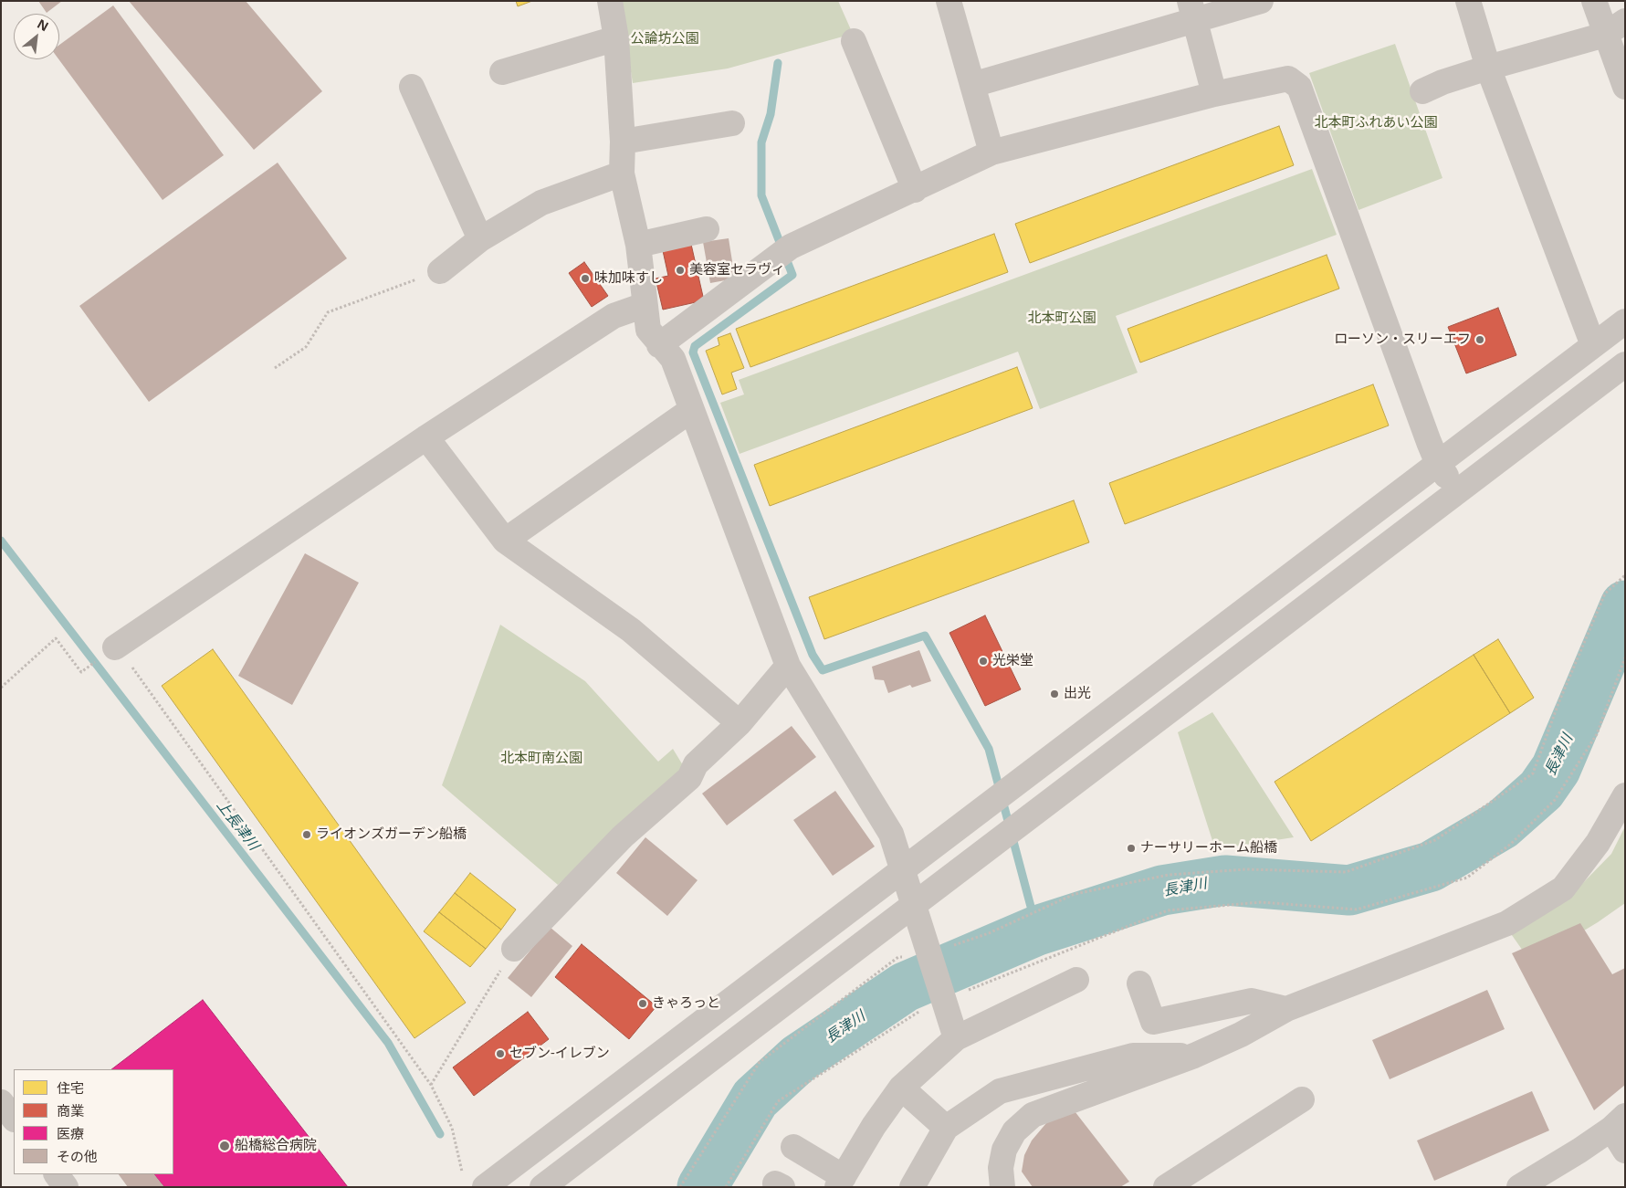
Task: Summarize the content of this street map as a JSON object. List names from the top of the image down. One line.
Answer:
{"water":["長津川","上長津川"],"parks":["公論坊公園","北本町ふれあい公園","北本町公園","北本町南公園"],"places":["美容室セラヴィ","味加味すし","ローソン・スリーエフ","光栄堂","出光","ライオンズガーデン船橋","ナーサリーホーム船橋","きゃろっと","セブン-イレブン","船橋総合病院"],"legend":["住宅","商業","医療","その他"],"north":"top right"}
